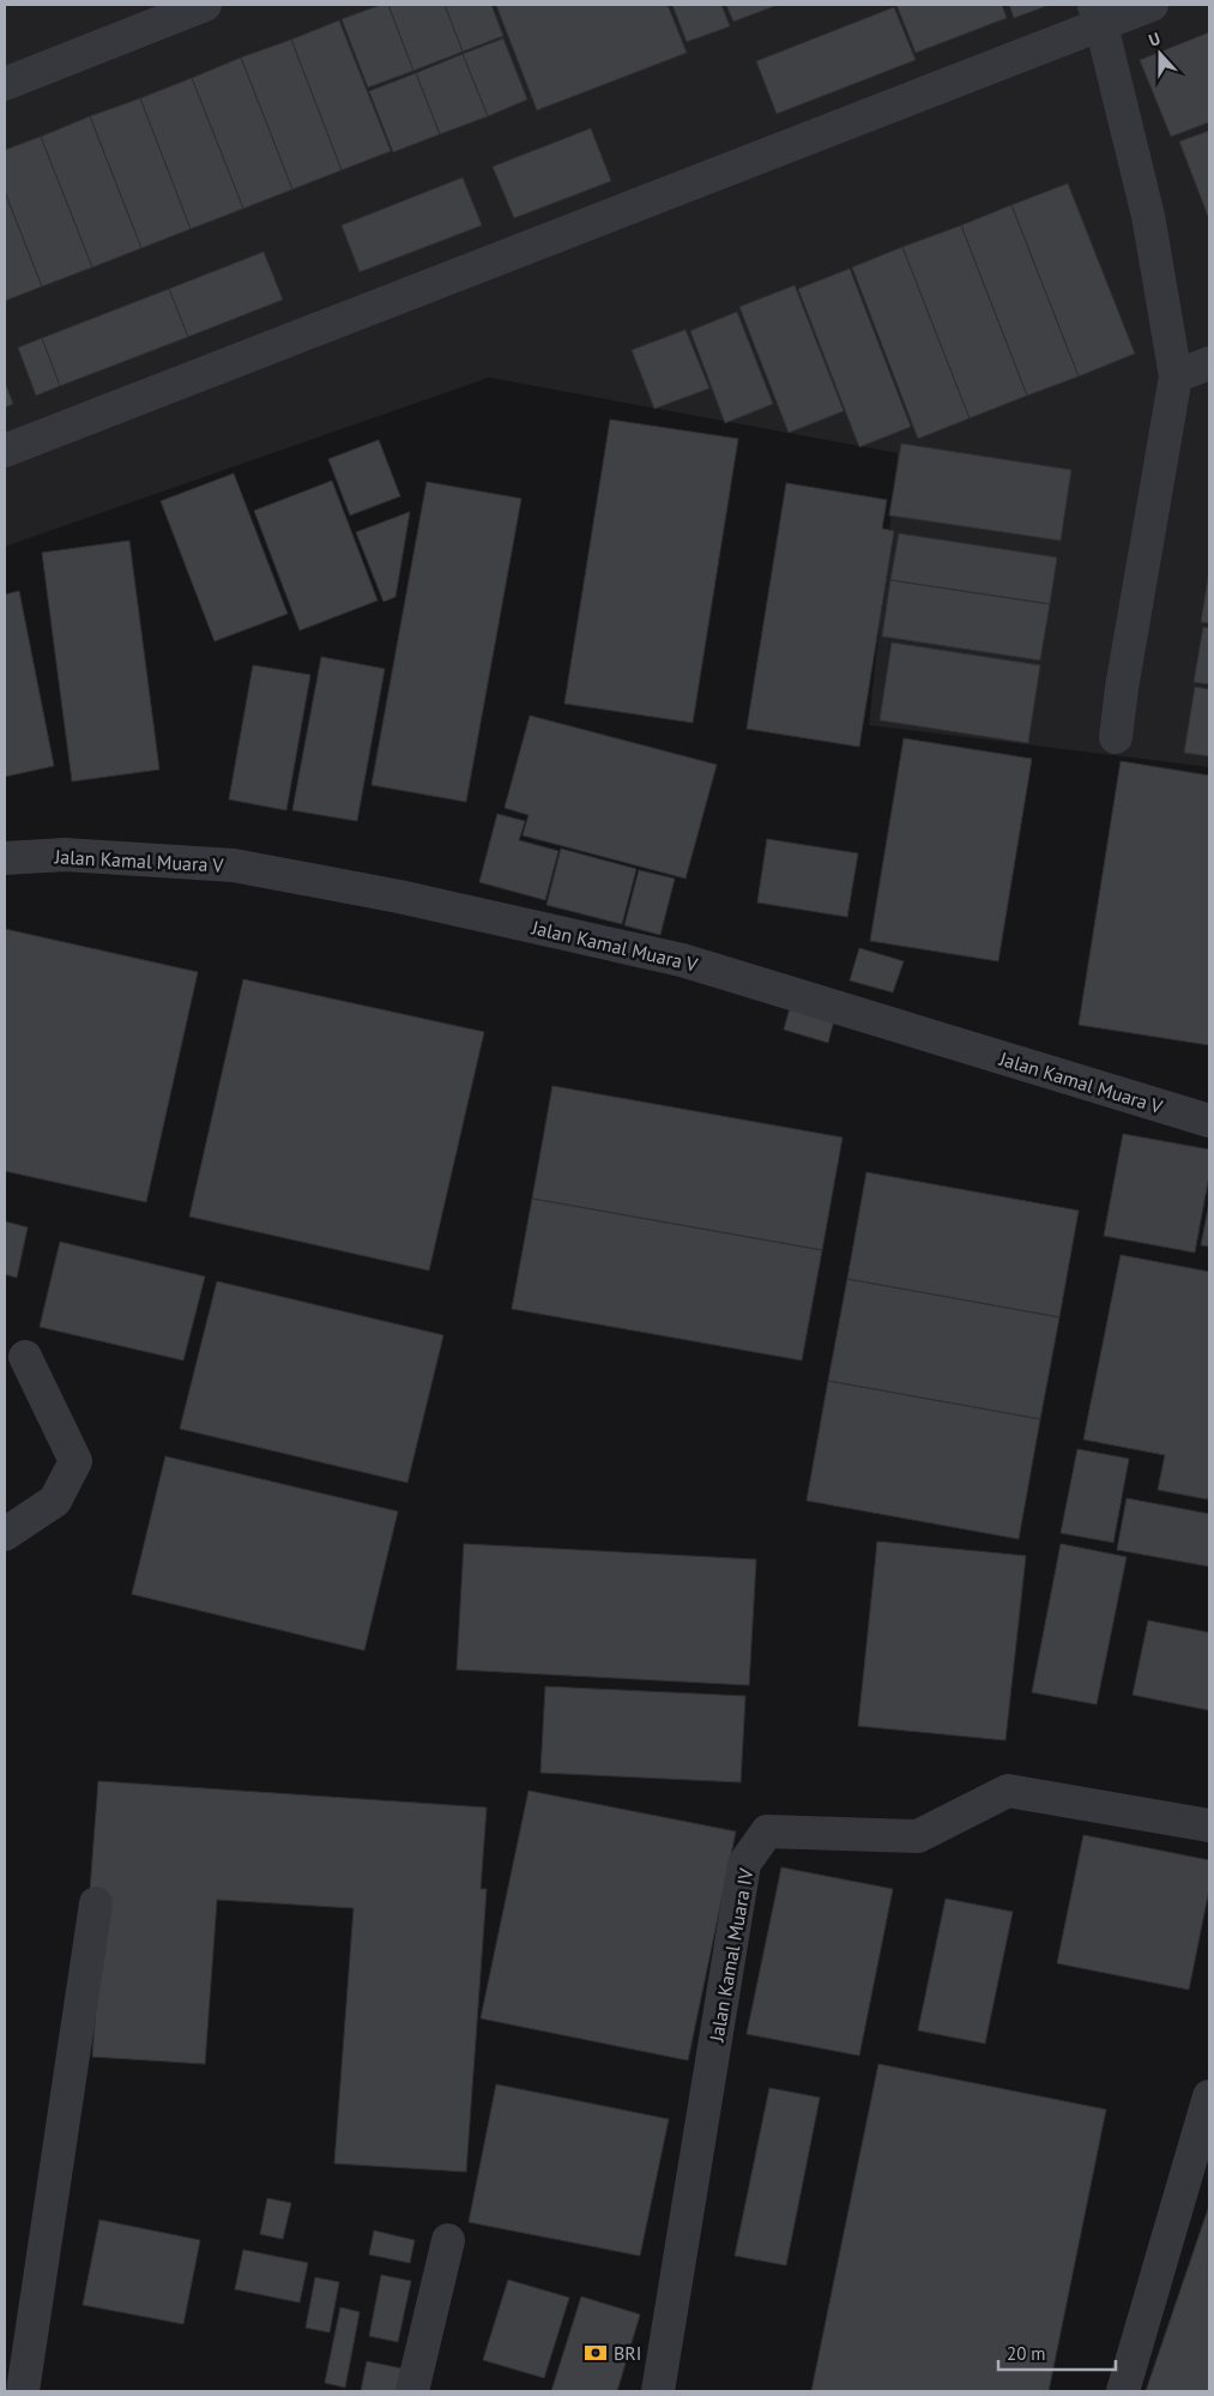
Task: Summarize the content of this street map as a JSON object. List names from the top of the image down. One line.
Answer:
{"streets":{"street":["Jalan Kamal Muara V","Jalan Kamal Muara IV"]},"places":{"bank":["BRI"]},"scale_bar":"20 m","north":"top"}
